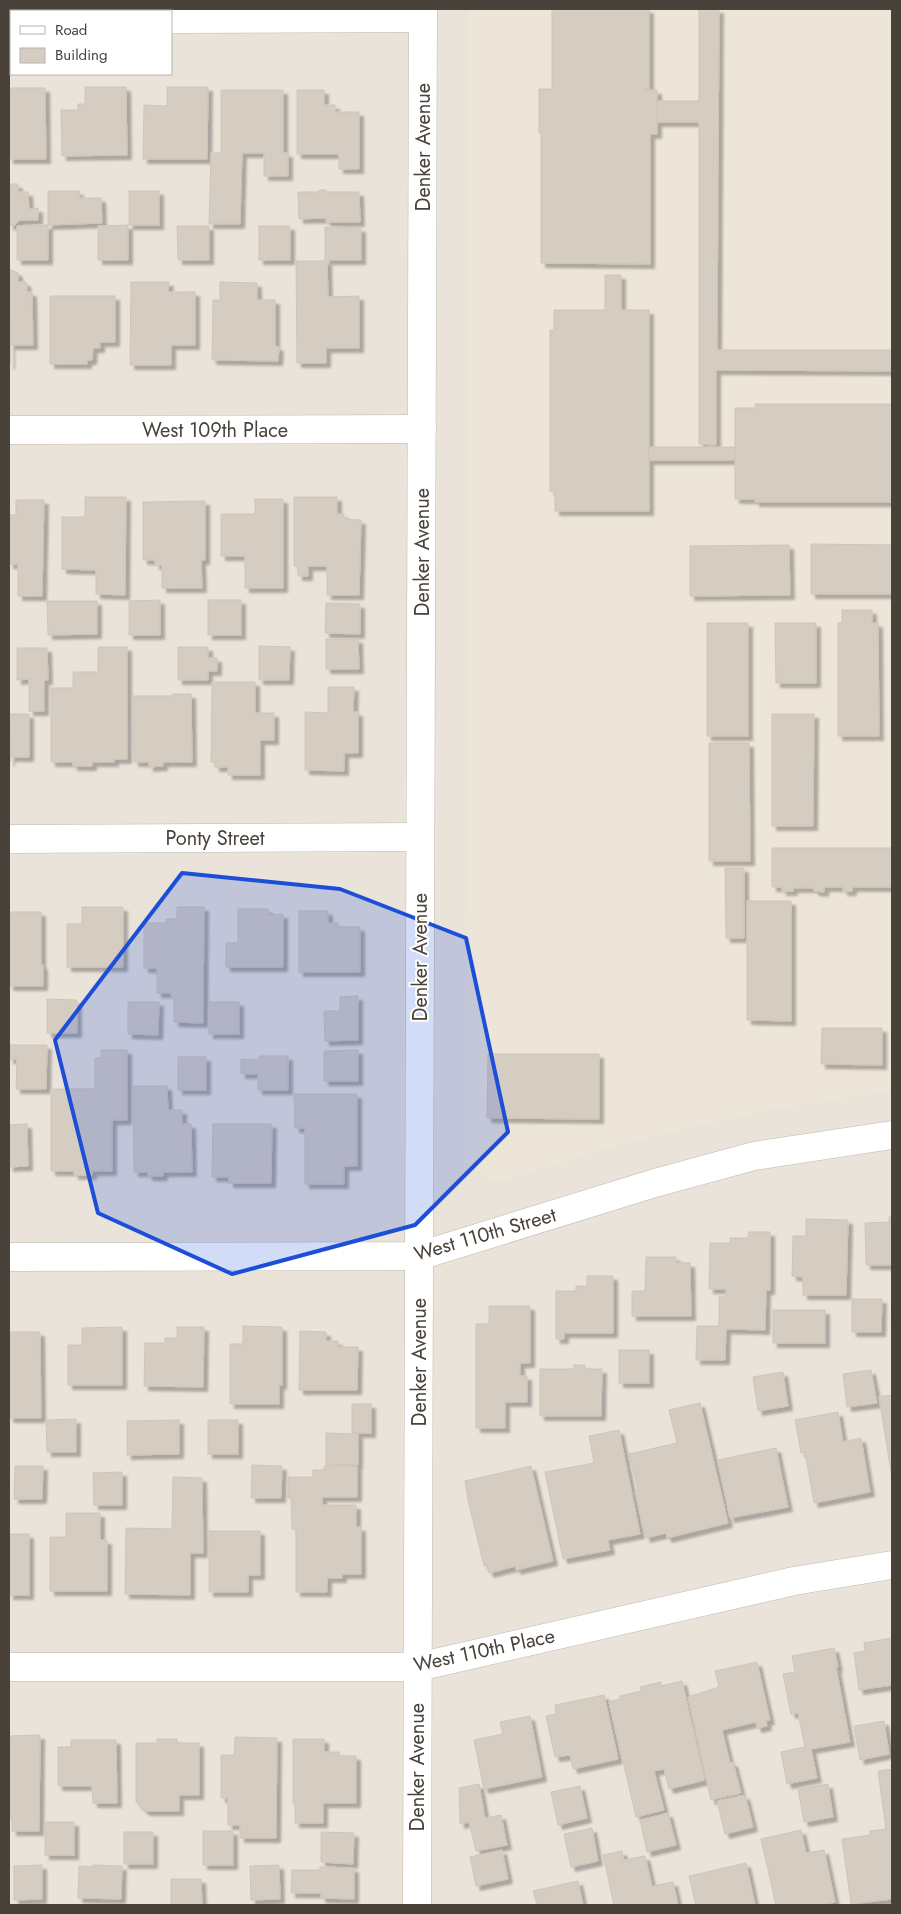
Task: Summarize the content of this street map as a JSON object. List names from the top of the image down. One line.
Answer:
{"streets":{"street":["Denker Avenue","West 109th Place","Ponty Street","West 110th Street","West 110th Place"]},"crossings":[["Denker Avenue","West 109th Place"],["Denker Avenue","Ponty Street"],["Denker Avenue","West 110th Street"],["Denker Avenue","West 110th Place"]],"legend":["Road","Building"]}
